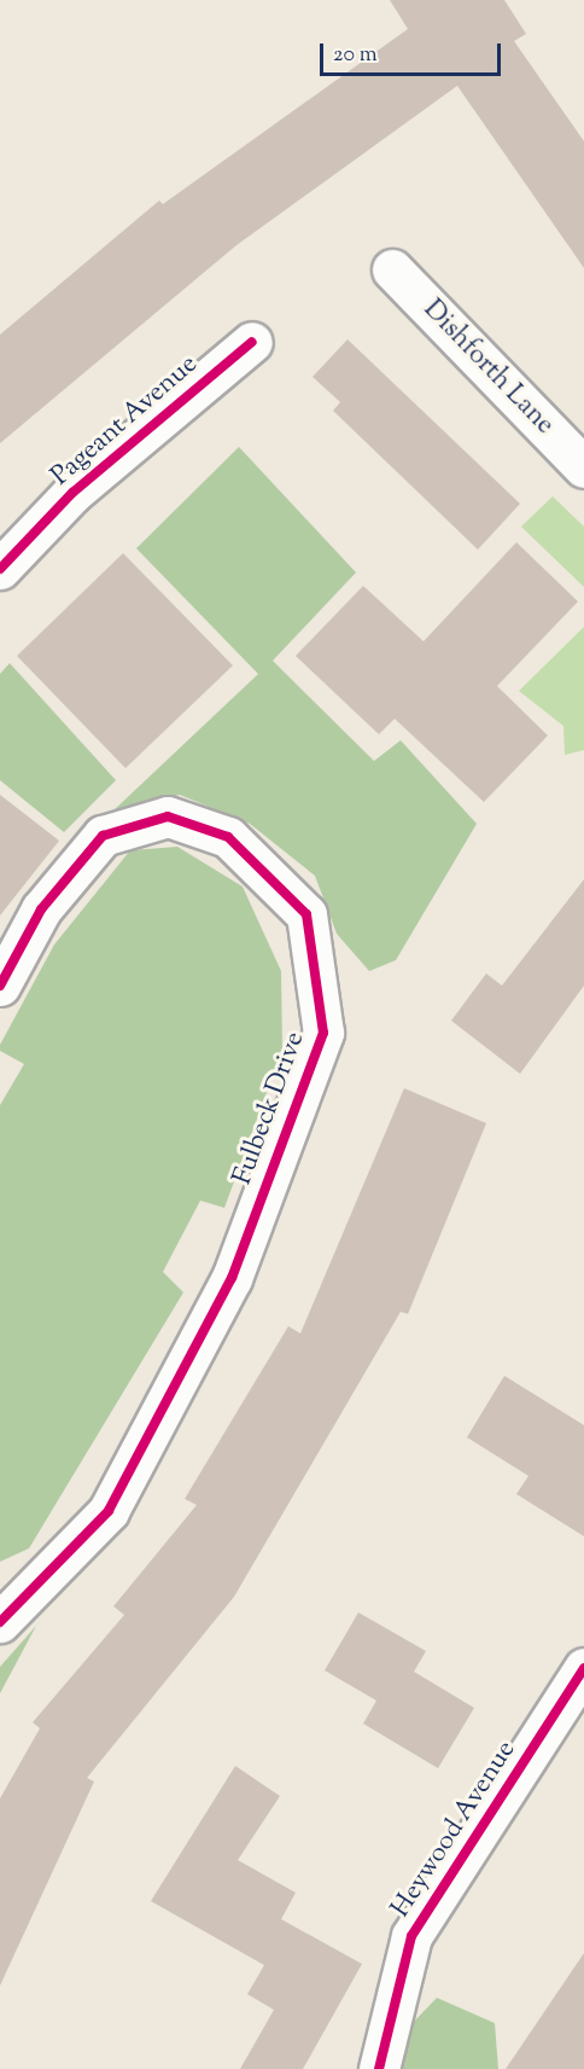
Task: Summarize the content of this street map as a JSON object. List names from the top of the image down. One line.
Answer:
{"streets":{"street":["Dishforth Lane","Pageant Avenue","Fulbeck Drive","Heywood Avenue"]},"scale_bar":"20 m"}
